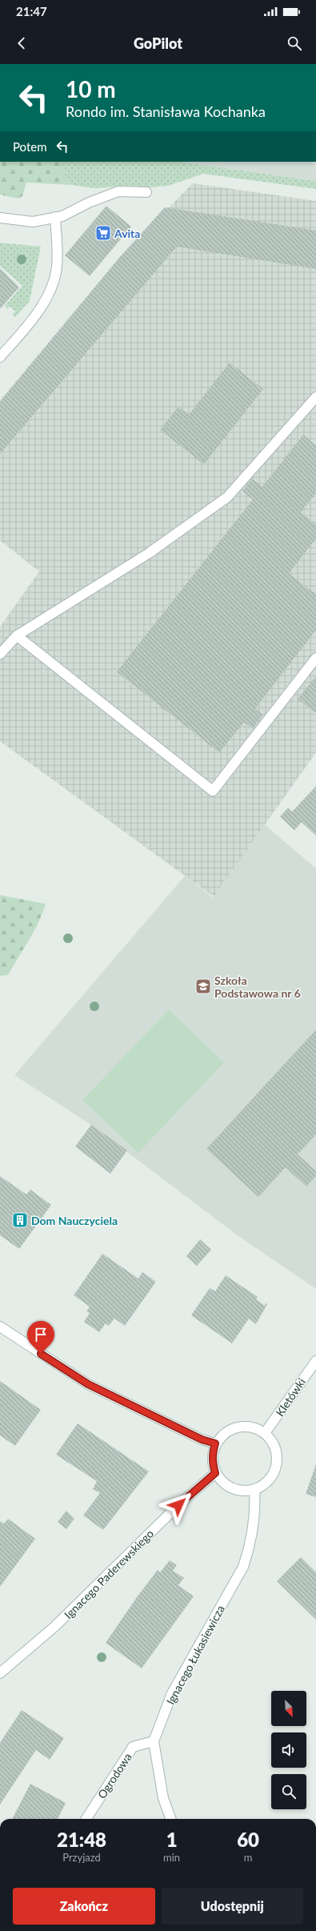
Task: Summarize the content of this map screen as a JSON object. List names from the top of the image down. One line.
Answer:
{"streets":{"street":["Kletówki","Ignacego Paderewskiego","Ignacego Łukasiewicza","Ogrodowa"]},"crossings":[["Kletówki","Ignacego Paderewskiego"],["Kletówki","Ignacego Łukasiewicza"],["Ignacego Paderewskiego","Ignacego Łukasiewicza"],["Ignacego Łukasiewicza","Ogrodowa"]],"places":{"supermarket":["Avita"],"school or university":["Szkoła Podstawowa nr 6"],"building":["Dom Nauczyciela"]},"north":"bottom right","page":{"status":"21:47","header":"GoPilot","turn":["10 m","Rondo im. Stanisława Kochanka"],"then":"Potem","eta":["21:48","Przyjazd","1","min","60","m"],"buttons":["Zakończ","Udostępnij"]}}
